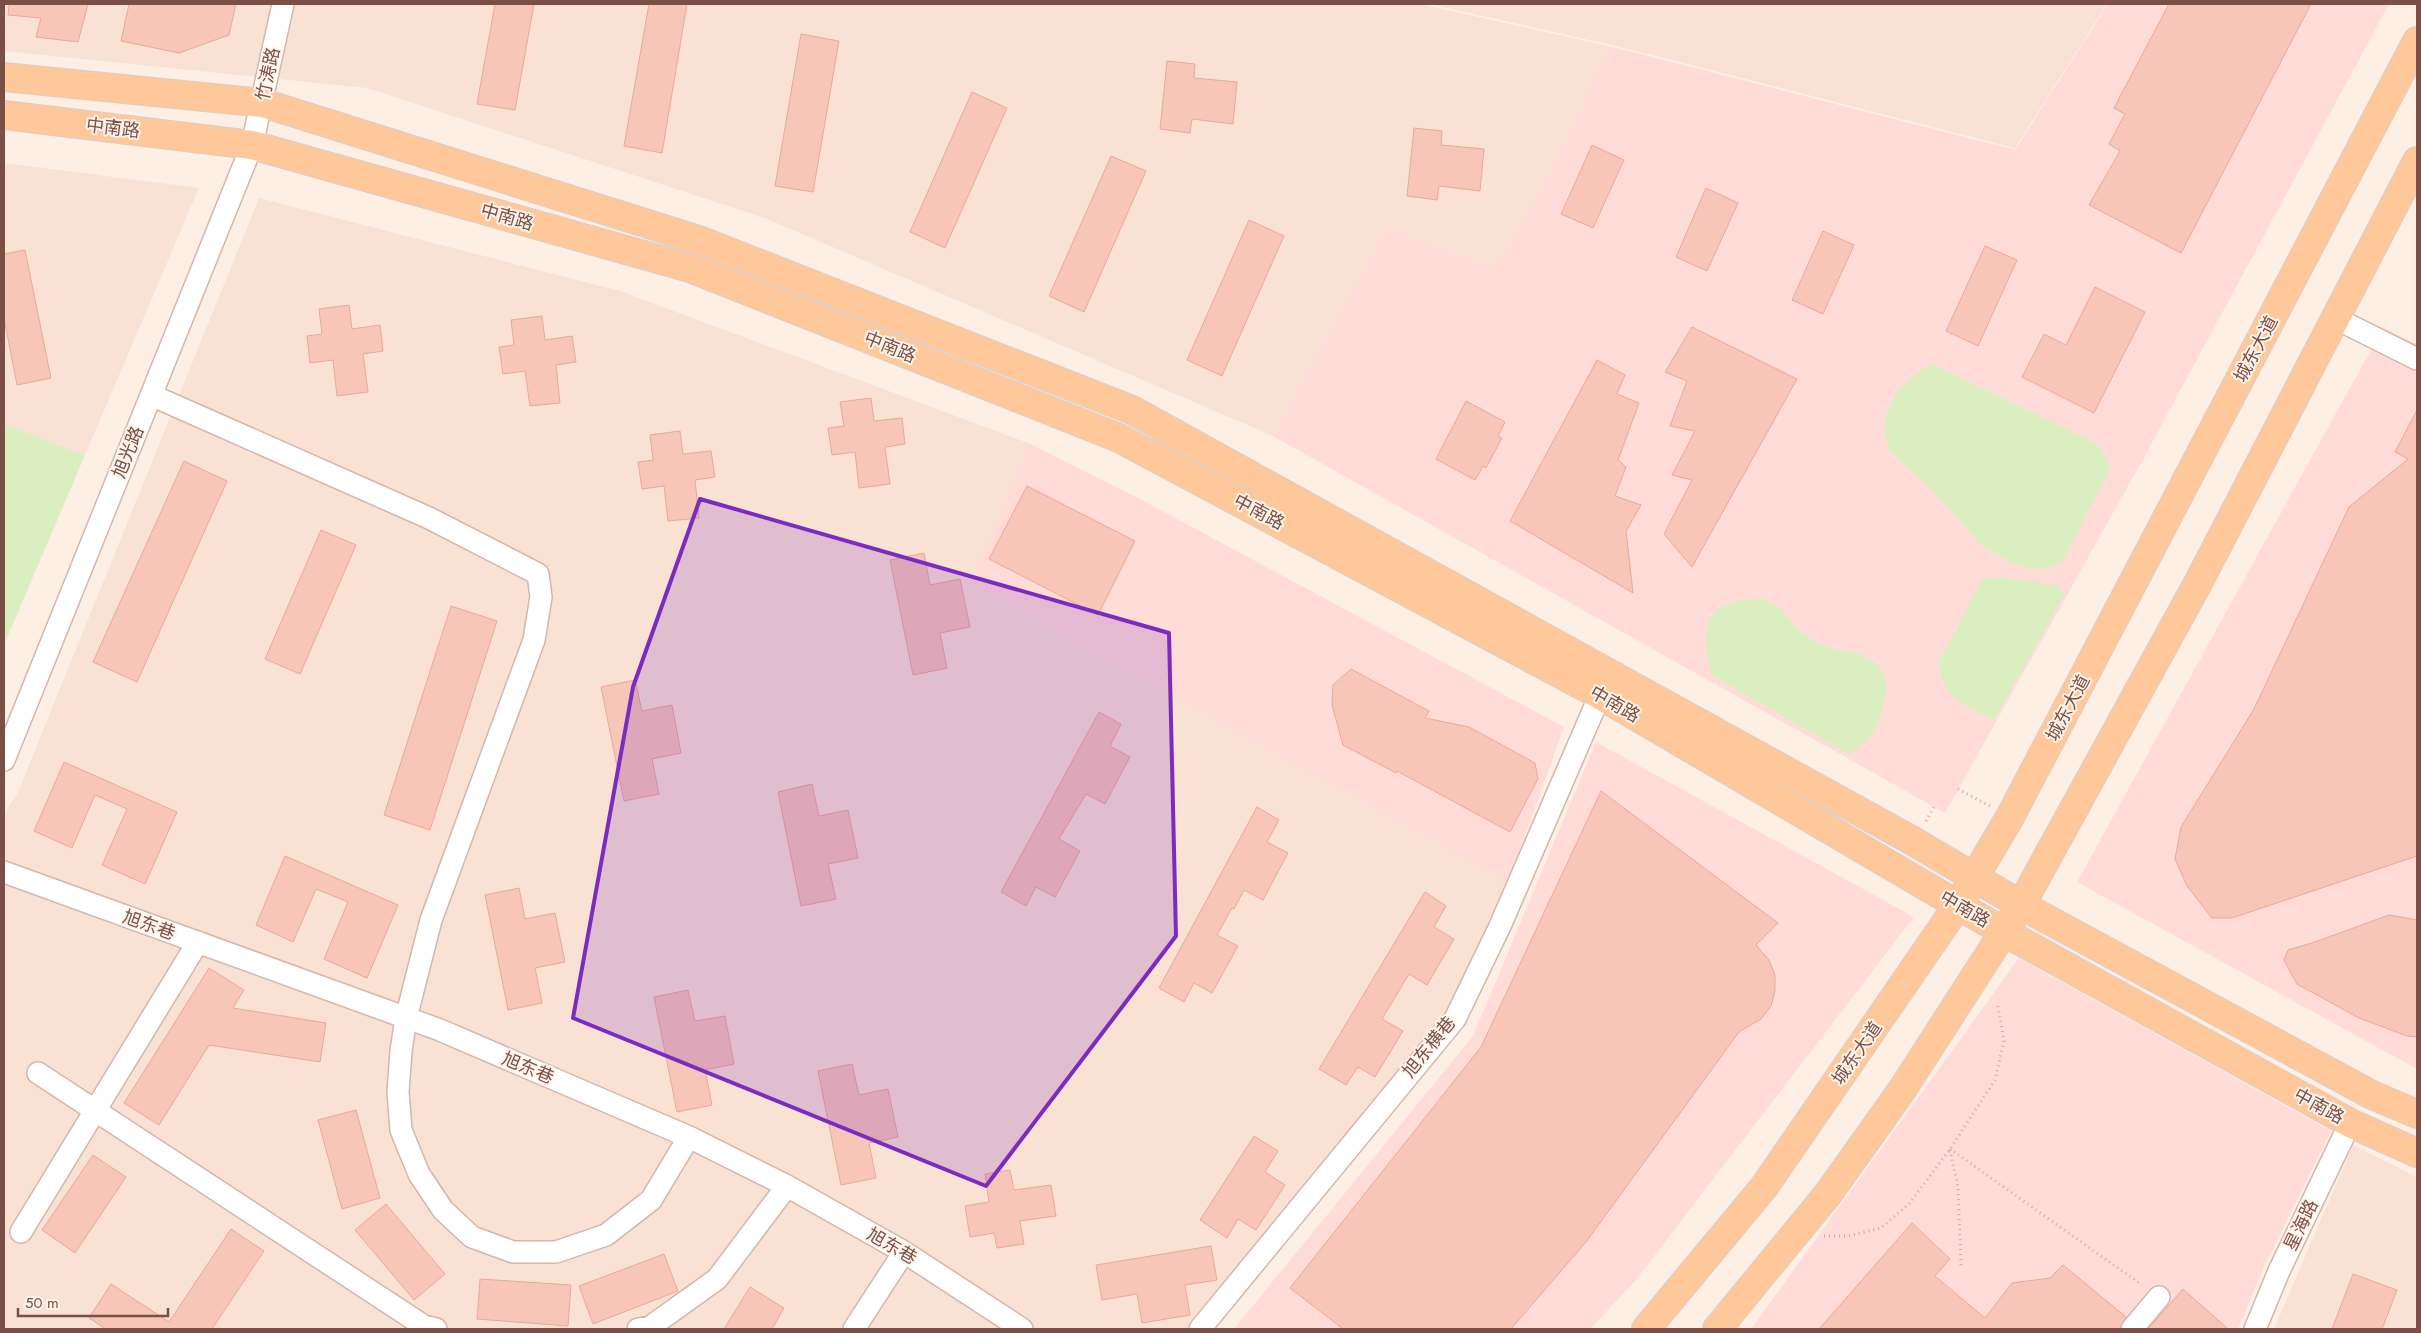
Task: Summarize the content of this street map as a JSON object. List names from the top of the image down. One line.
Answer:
{"streets":{"main road":["中南路","城东大道"],"street":["竹涛路","旭光路","旭东巷","旭东横巷","星海路"]},"crossings":[["竹涛路","中南路"],["竹涛路","旭光路"],["中南路","城东大道"],["中南路","旭光路"],["中南路","旭东横巷"],["中南路","星海路"]],"scale_bar":"50 m"}
